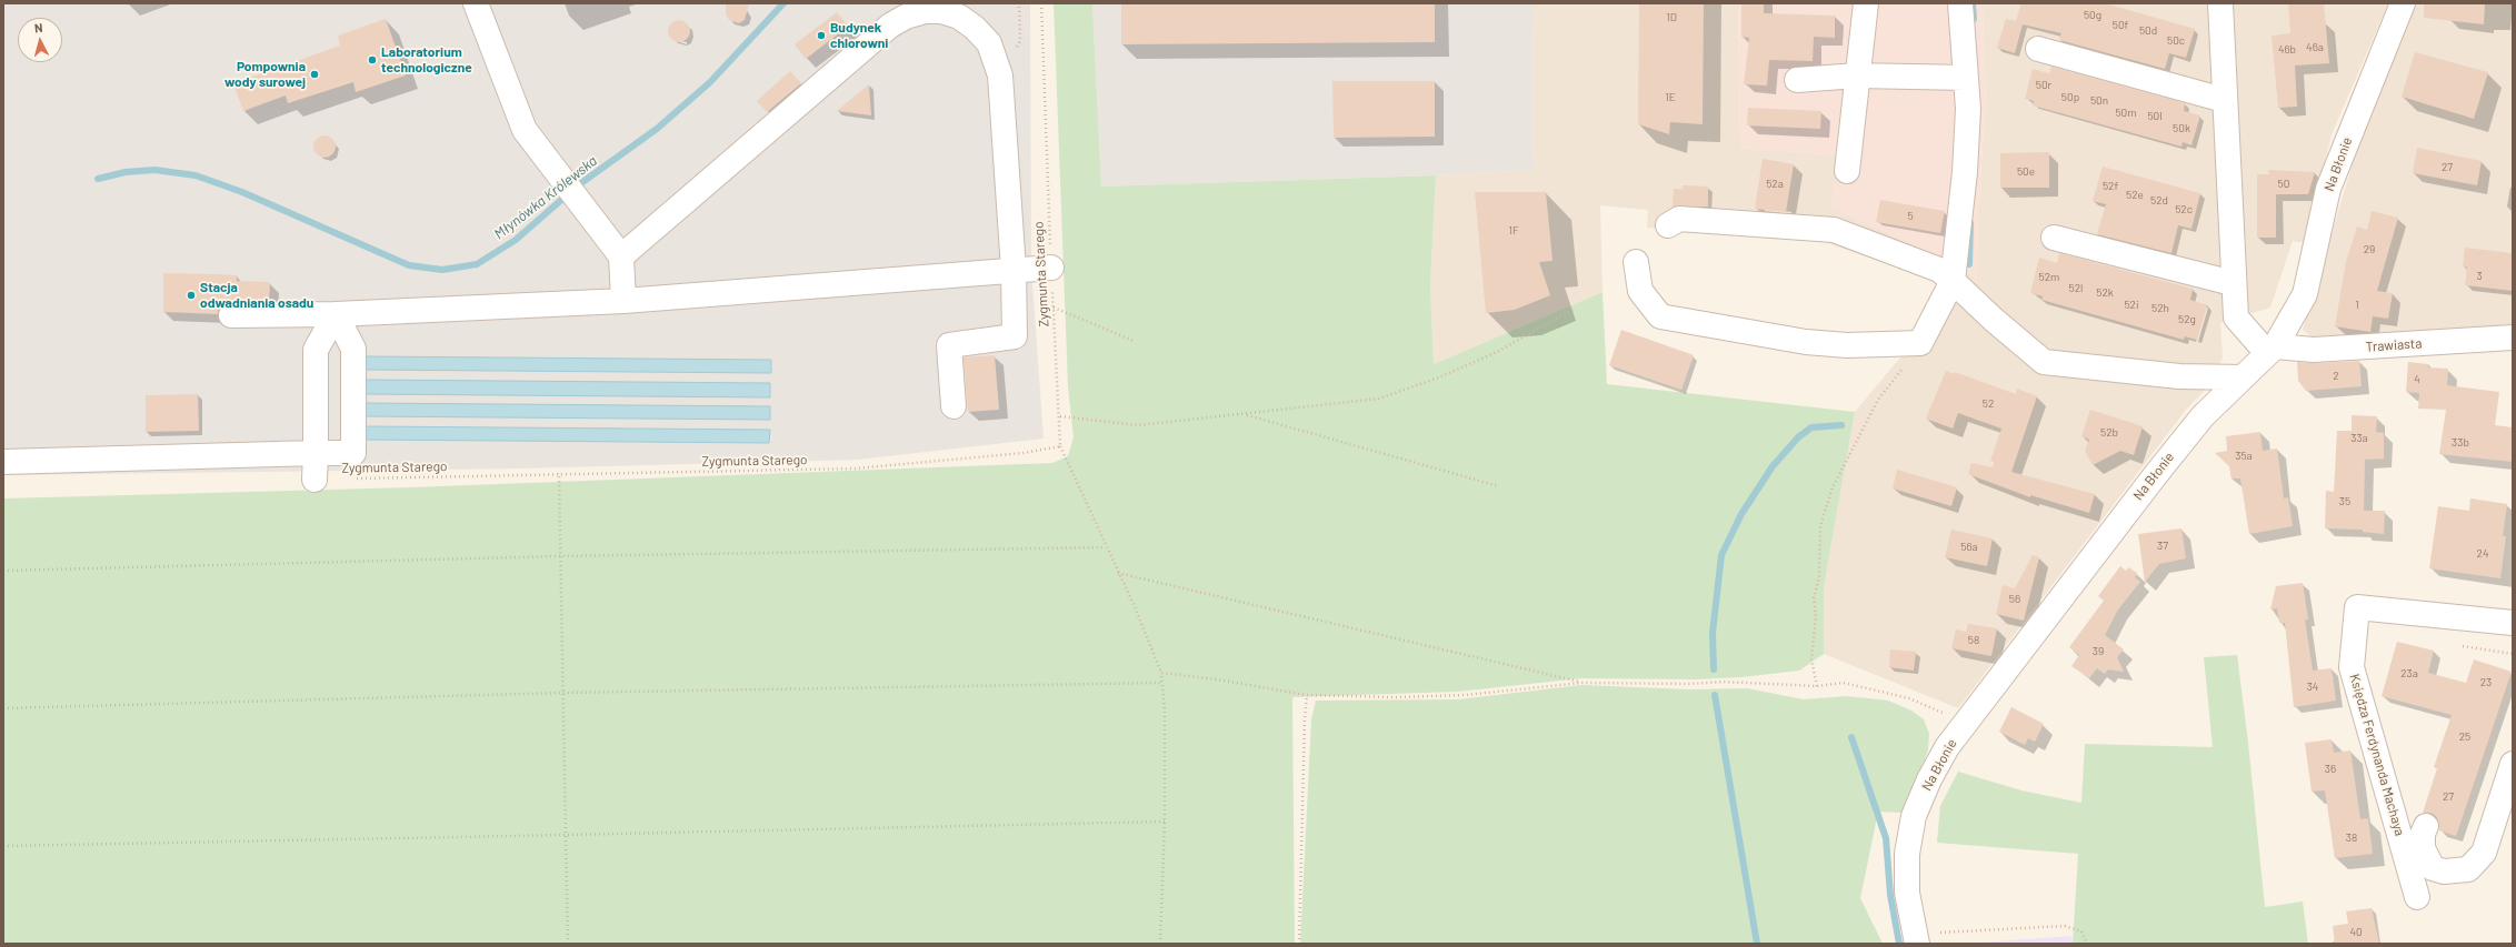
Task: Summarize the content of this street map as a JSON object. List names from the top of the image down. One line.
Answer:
{"streets":{"street":["Na Błonie","Trawiasta","Księdza Ferdynanda Machaya"],"path":["Zygmunta Starego"]},"crossings":[["Na Błonie","Trawiasta"]],"water":["Młynówka Królewska"],"places":["Budynek chlorowni","Laboratorium technologiczne","Pompownia wody surowej","Stacja odwadniania osadu"],"house_numbers":["50g","1D","50f","50d","50c","46a","46b","50r","1E","50p","50n","50m","50l","50k","27","50e","52a","50","52f","52e","52d","52c","5","1F","29","3","52m","52l","52k","52i","1","52h","52g","2","4","52","52b","33a","33b","35a","35","37","56a","24","56","58","39","23a","23","34","25","36","27","38","40"],"north":"top"}
